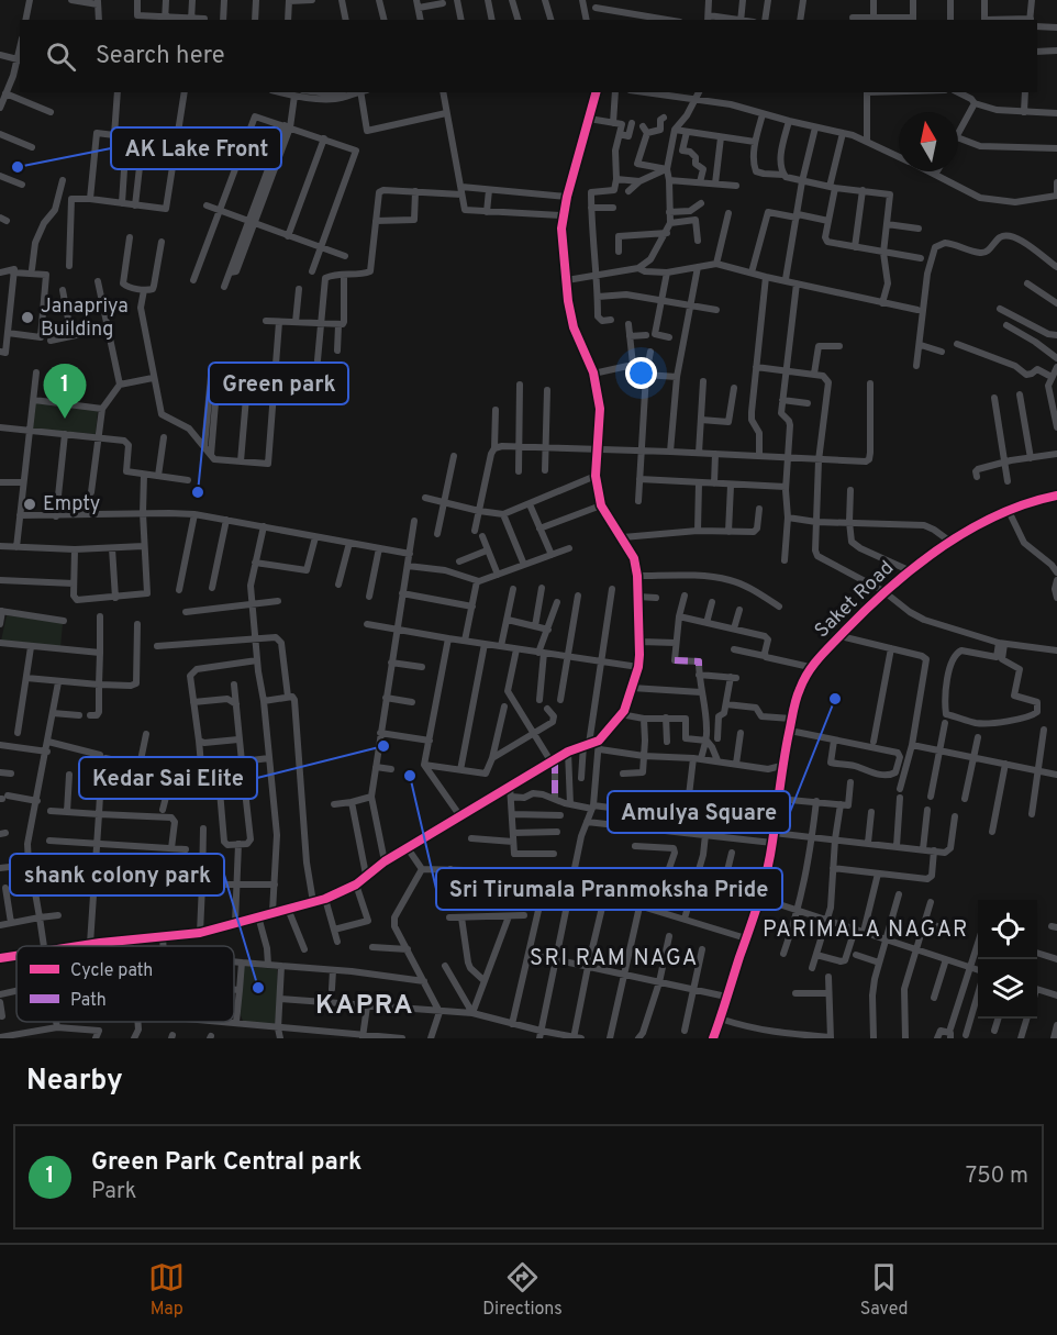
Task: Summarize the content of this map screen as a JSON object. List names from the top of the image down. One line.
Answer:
{"streets":{"street":["Saket Road"]},"districts":["PARIMALA NAGAR","SRI RAM NAGA","KAPRA"],"places":["AK Lake Front","Janapriya Building","Green park","Empty","Amulya Square","Kedar Sai Elite","Sri Tirumala Pranmoksha Pride","shank colony park"],"legend":["Cycle path","Path"],"north":"top","page":{"search":"Search here","pins":"1","heading":"Nearby","list":[{"mark":"1","name":"Green Park Central park","note":"Park","value":"750 m"}],"nav":["Map","Directions","Saved"]}}
